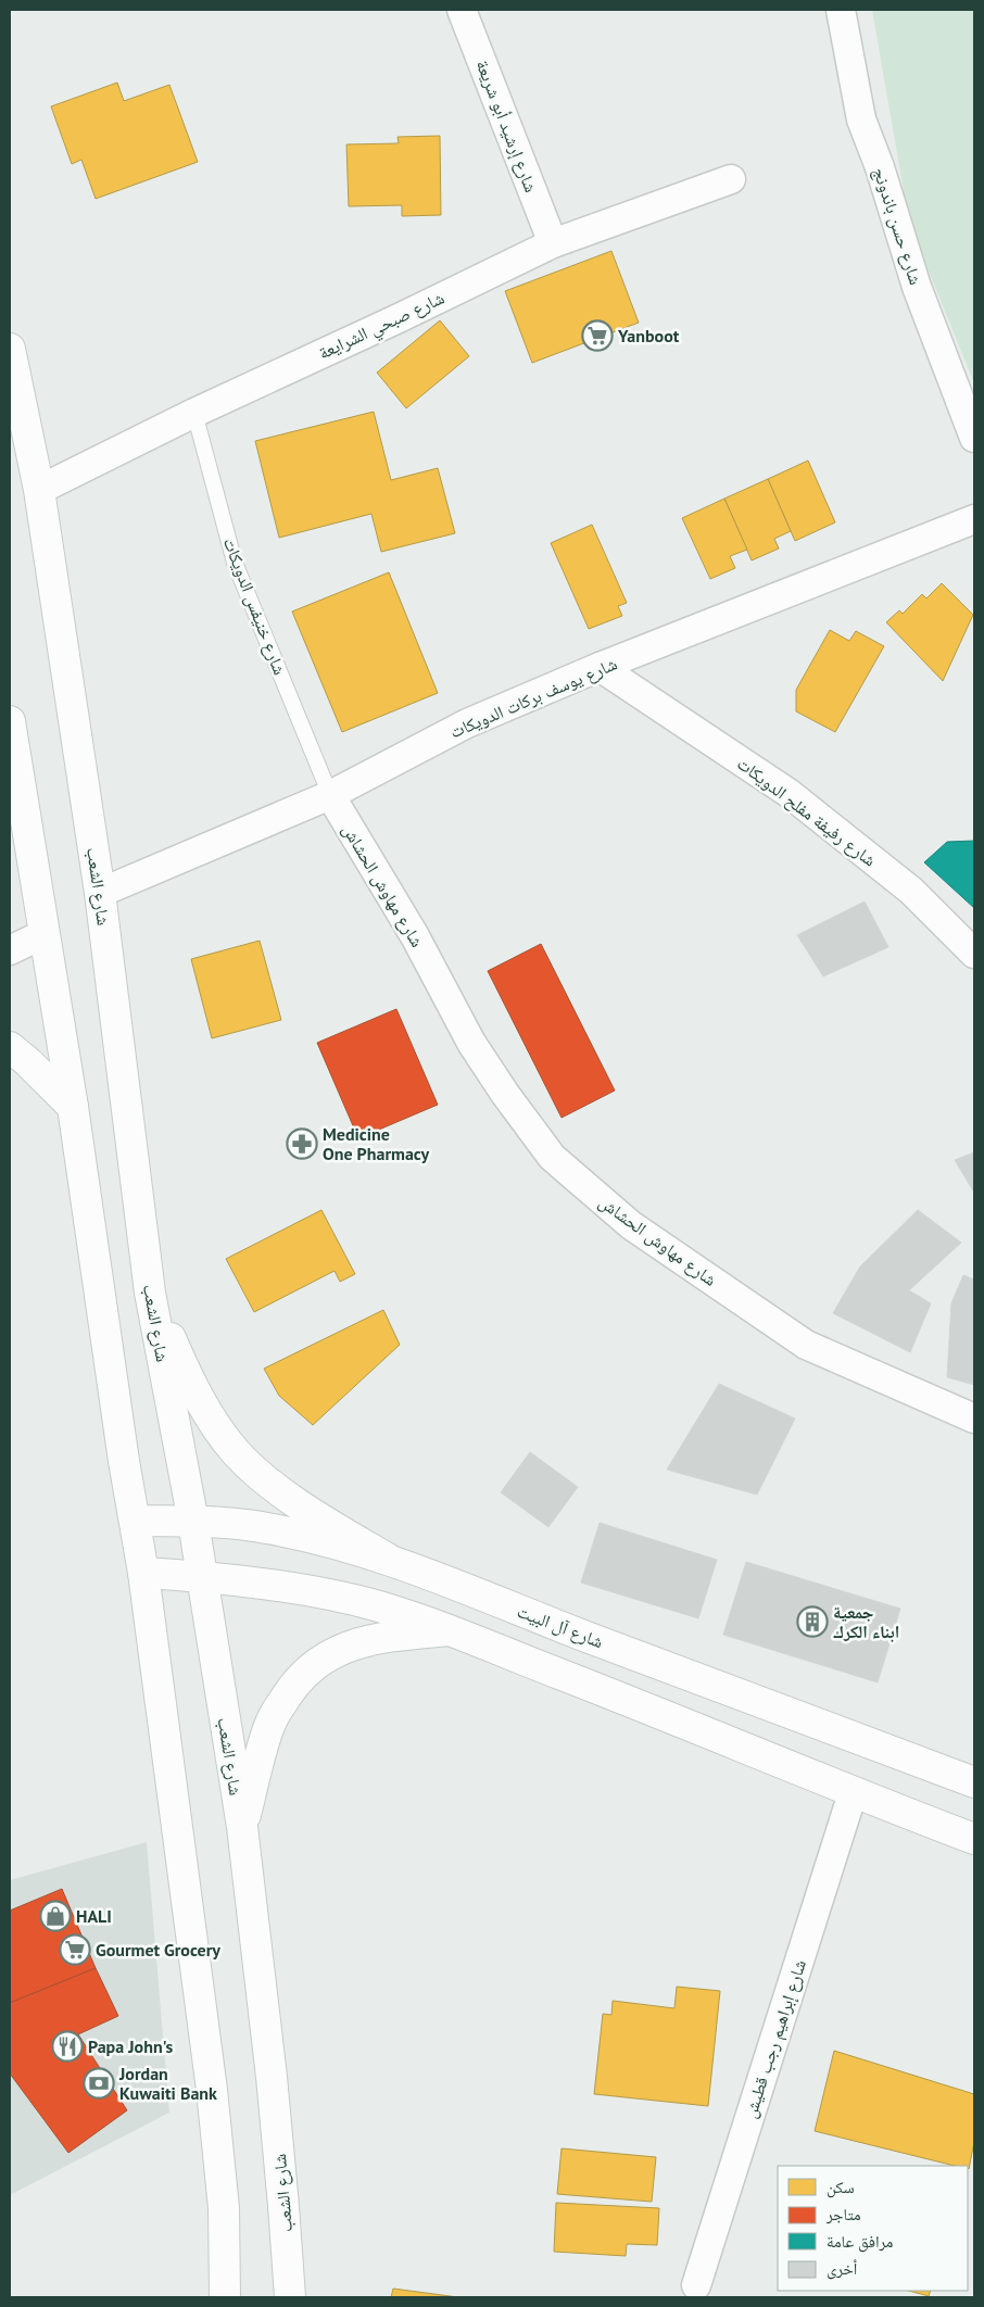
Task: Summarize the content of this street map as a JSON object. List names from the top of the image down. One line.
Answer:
{"streets":{"main road":["شارع الشعب","شارع آل البيت"],"street":["شارع إرشيد أبو شريعة","شارع حسن باندونج","شارع صبحي الشرايعة","شارع يوسف بركات الدويكات","شارع رفيفة مفلح الدويكات","شارع مهاوش الحشاش","شارع إبراهيم رجب قطيش"],"lane":["شارع خنيفس الدويكات"]},"crossings":[["شارع إرشيد أبو شريعة","شارع صبحي الشرايعة"],["شارع صبحي الشرايعة","شارع خنيفس الدويكات"],["شارع صبحي الشرايعة","شارع الشعب"],["شارع خنيفس الدويكات","شارع يوسف بركات الدويكات"],["شارع خنيفس الدويكات","شارع مهاوش الحشاش"],["شارع يوسف بركات الدويكات","شارع رفيفة مفلح الدويكات"],["شارع يوسف بركات الدويكات","شارع مهاوش الحشاش"],["شارع يوسف بركات الدويكات","شارع الشعب"],["شارع الشعب","شارع آل البيت"]],"places":{"supermarket":["Yanboot","Gourmet Grocery"],"pharmacy":["Medicine One Pharmacy"],"building":["جمعية ابناء الكرك"],"shop":["HALI"],"restaurant":["Papa John's"],"bank":["Jordan Kuwaiti Bank"]},"legend":["سكن","متاجر","مرافق عامة","أخرى"]}
